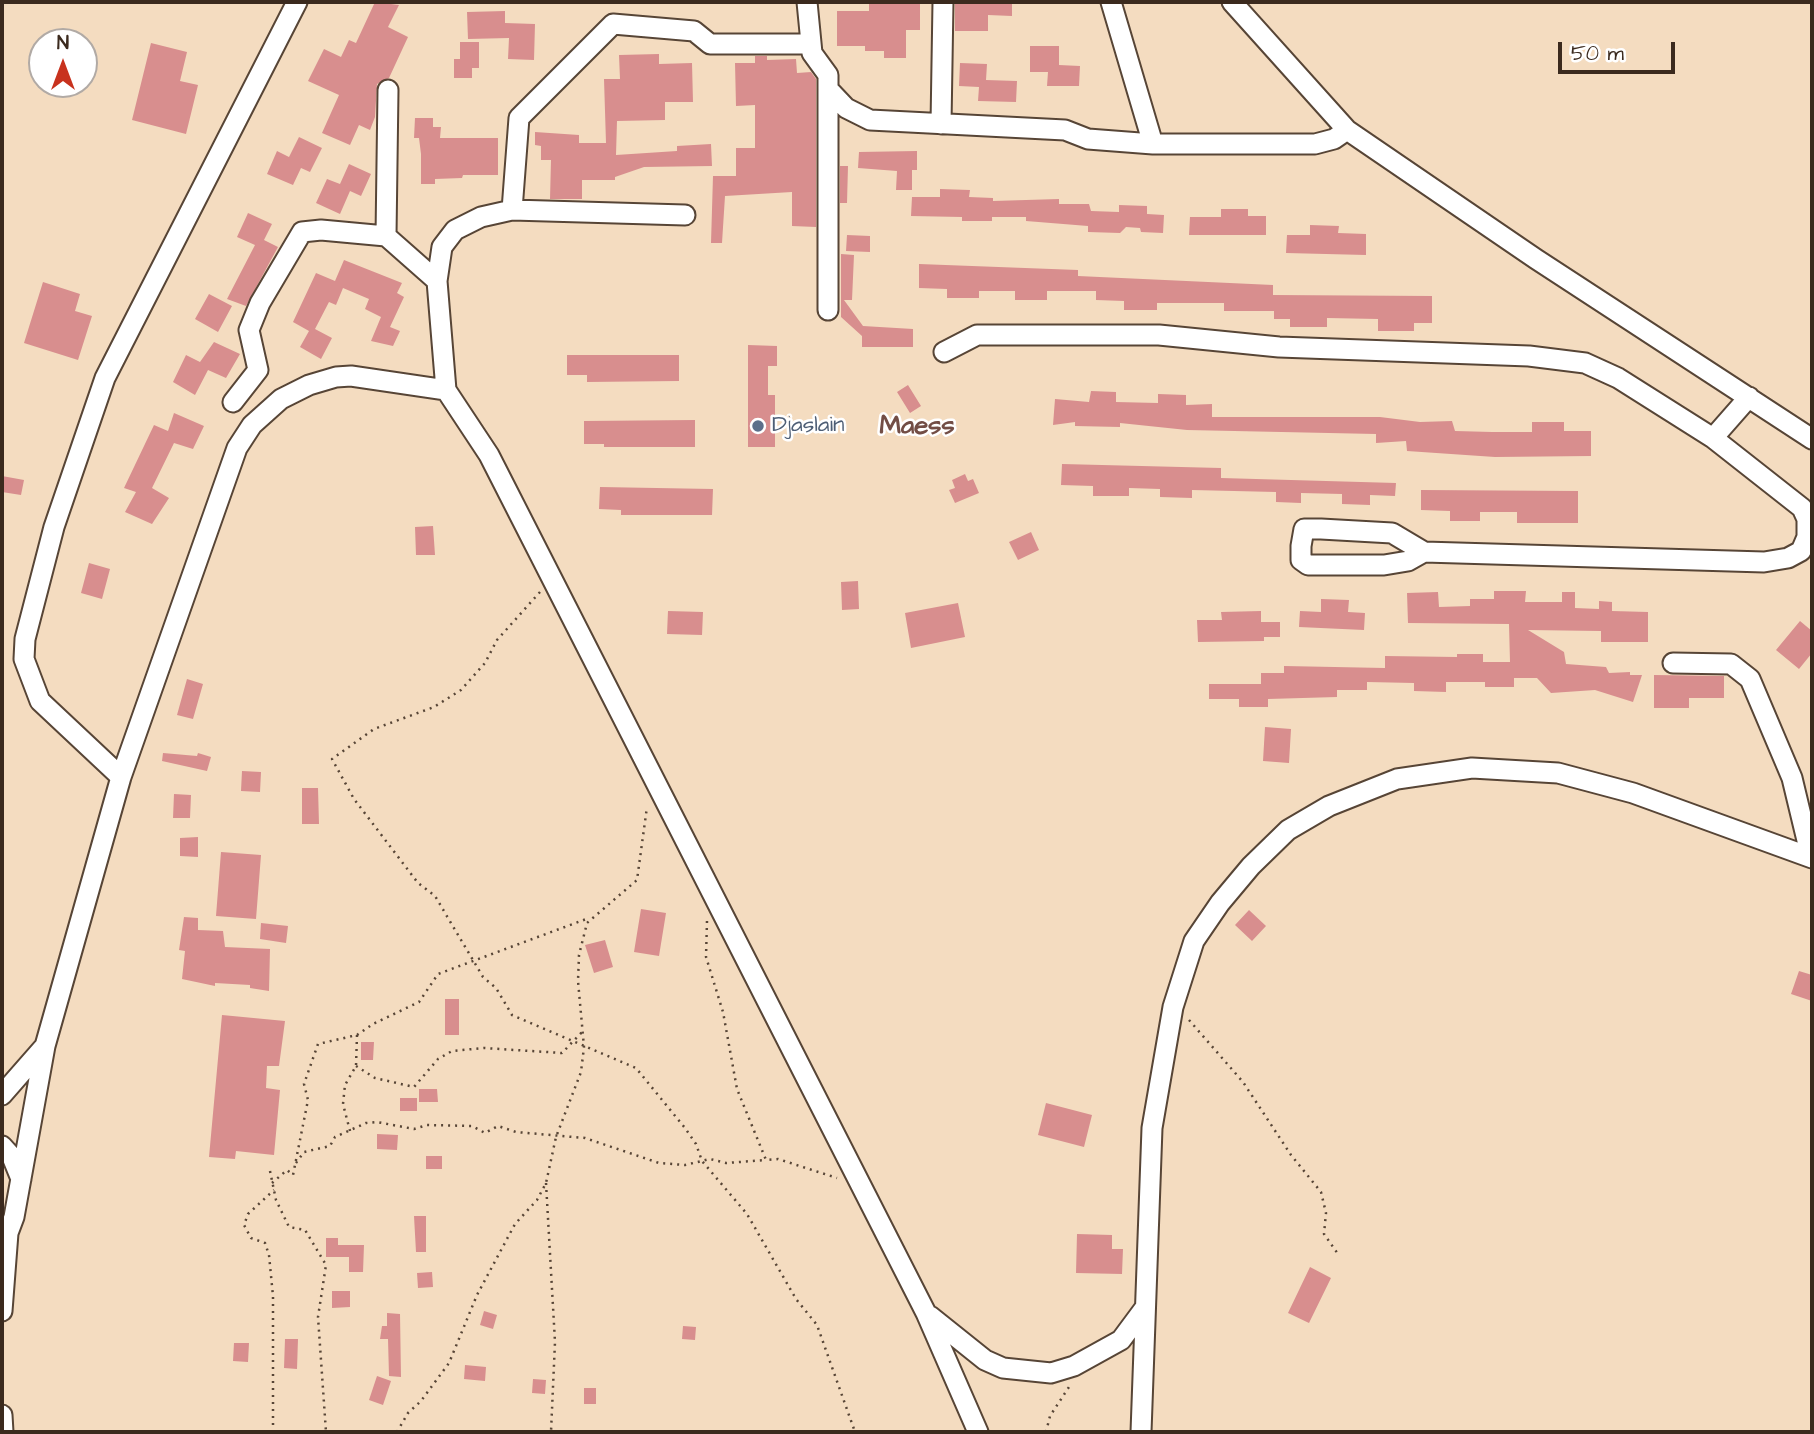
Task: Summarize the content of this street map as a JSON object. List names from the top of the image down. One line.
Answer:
{"districts":["Maess"],"places":["Djaslain"],"scale_bar":"50 m","north":"top"}
